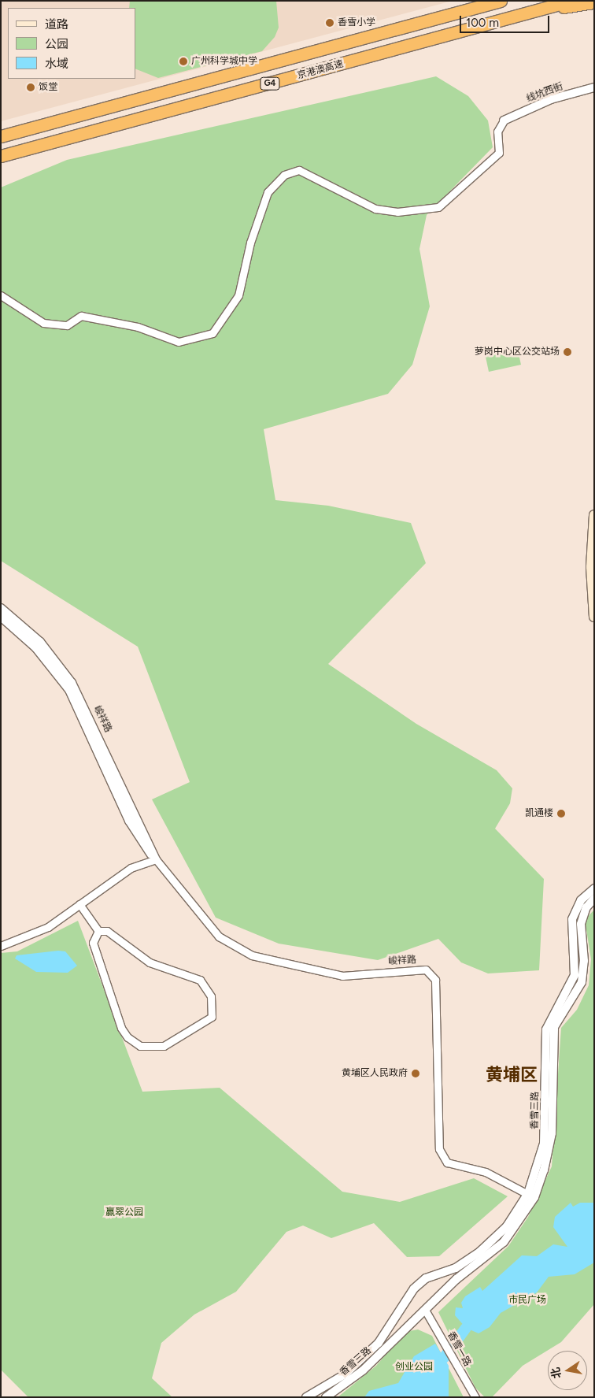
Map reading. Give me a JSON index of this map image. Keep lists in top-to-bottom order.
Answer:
{
  "streets": {
    "highway": ["京港澳高速", "G4"],
    "street": [
      "线坑西街",
      "峻祥路",
      "香雪三路",
      "香雪一路"
    ]
  },
  "crossings": [
    ["峻祥路", "香雪三路"],
    ["香雪三路", "香雪一路"]
  ],
  "districts": ["黄埔区"],
  "parks": ["赢翠公园", "市民广场", "创业公园"],
  "places": [
    "香雪小学",
    "广州科学城中学",
    "饭堂",
    "萝岗中心区公交站场",
    "凯通楼",
    "黄埔区人民政府"
  ],
  "legend": ["道路", "公园", "水域"],
  "scale_bar": "100 m",
  "north": "left"
}
